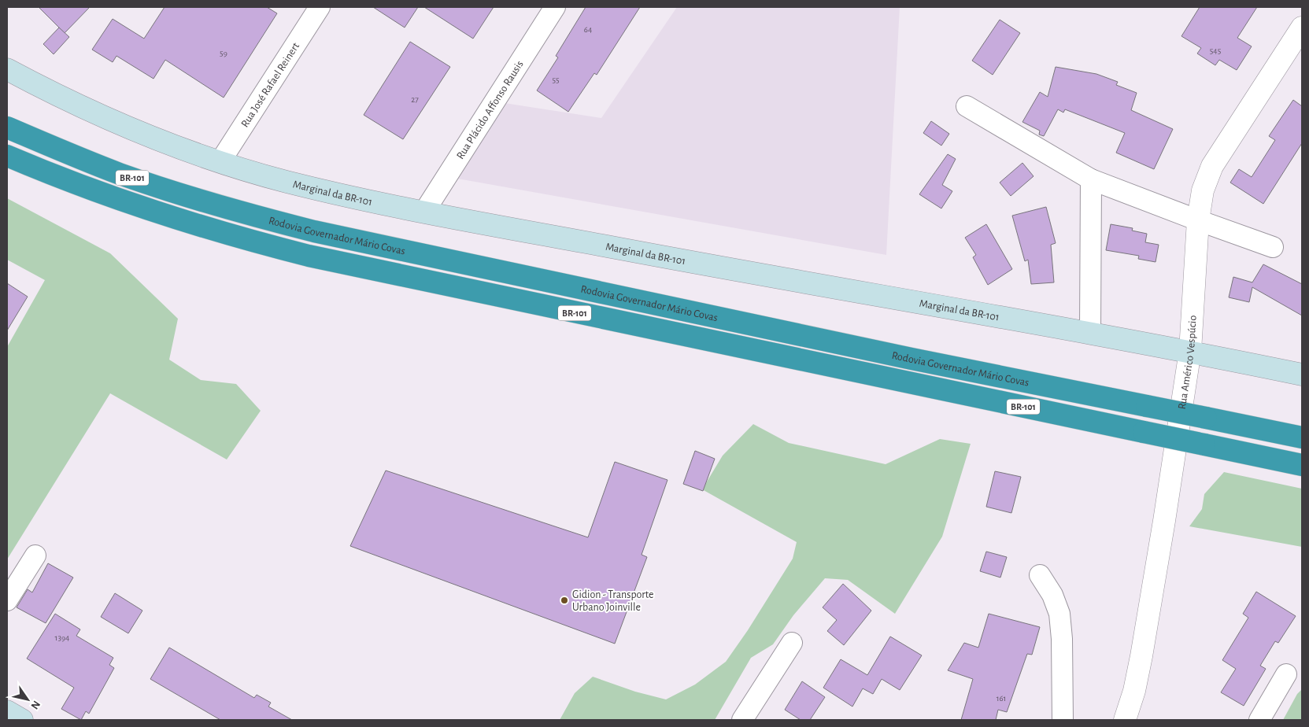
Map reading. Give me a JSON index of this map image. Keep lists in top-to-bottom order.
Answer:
{
  "streets": {
    "highway": ["BR-101", "Rodovia Governador Mário Covas"],
    "main road": ["Marginal da BR-101"],
    "street": ["Rua José Rafael Reinert", "Rua Plácido Affonso Rausis", "Rua Américo Vespúcio"]
  },
  "crossings": [
    ["Rua José Rafael Reinert", "Marginal da BR-101"],
    ["Rua Plácido Affonso Rausis", "Marginal da BR-101"],
    ["Marginal da BR-101", "Rua Américo Vespúcio"]
  ],
  "places": ["Gidion - Transporte Urbano Joinville"],
  "house_numbers": [
    "64",
    "545",
    "59",
    "55",
    "27",
    "1394",
    "161"
  ],
  "north": "bottom right"
}
